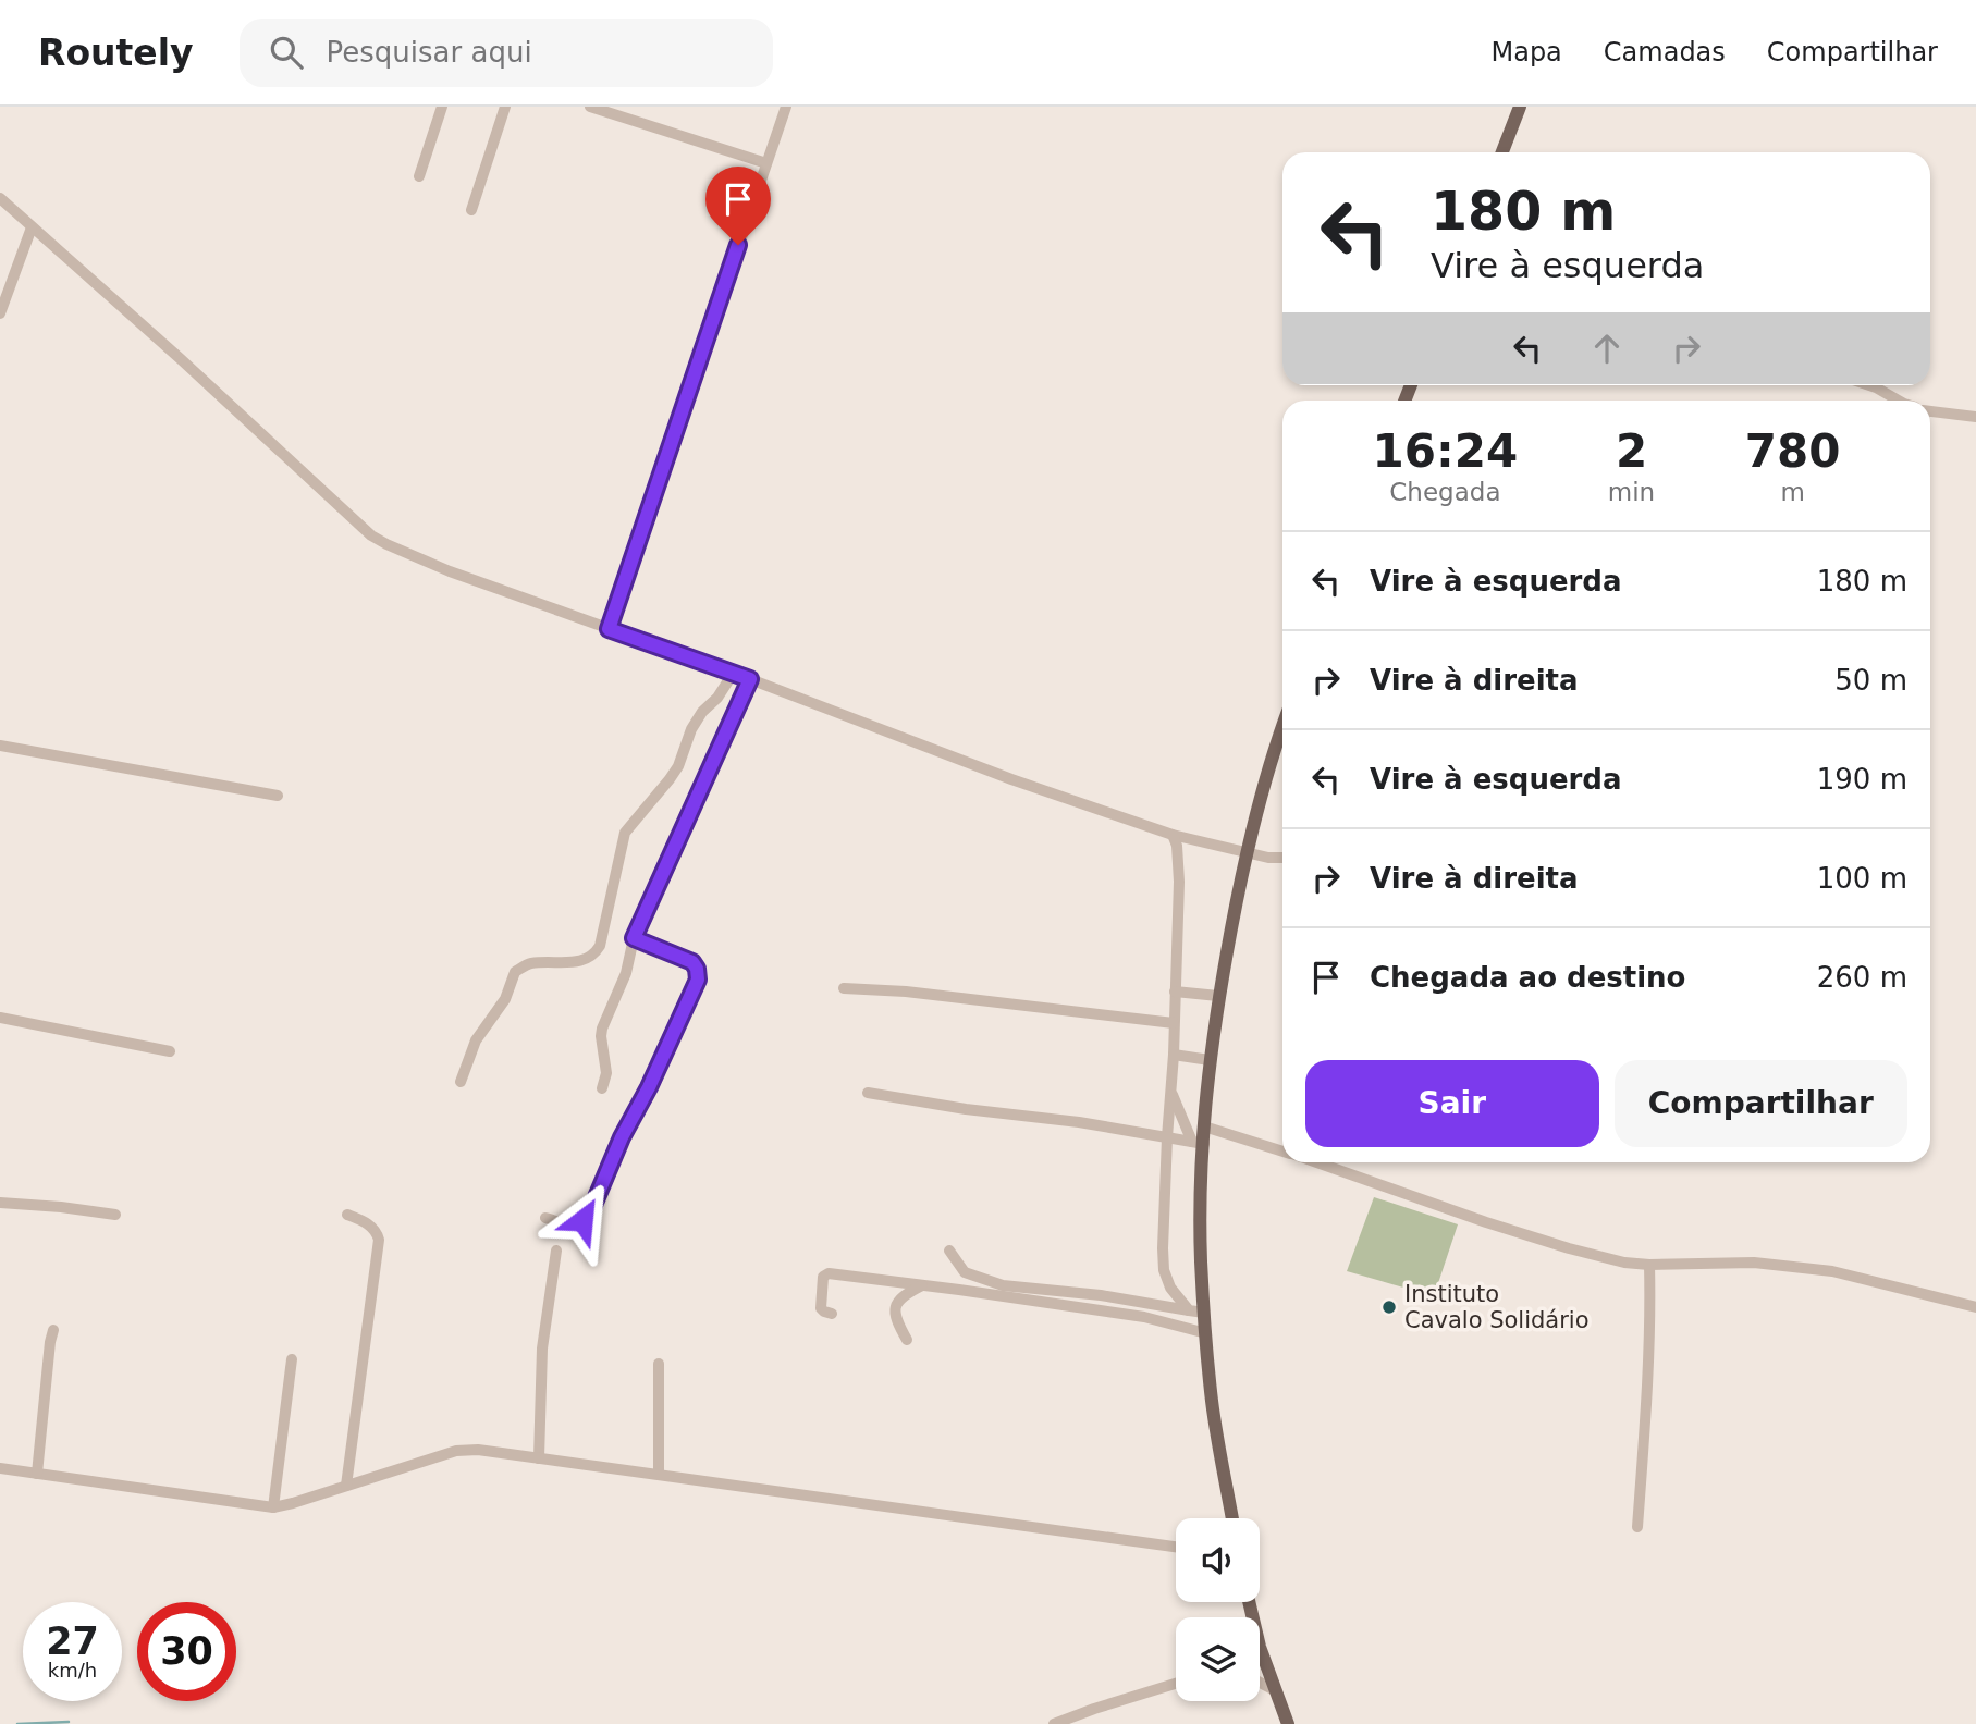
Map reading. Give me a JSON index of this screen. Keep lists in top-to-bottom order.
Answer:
{
  "places": ["Instituto Cavalo Solidário"],
  "page": {
    "header": "Routely",
    "search": "Pesquisar aqui",
    "nav": ["Mapa", "Camadas", "Compartilhar"],
    "turn": ["180 m", "Vire à esquerda"],
    "eta": [
      "16:24",
      "Chegada",
      "2",
      "min",
      "780",
      "m"
    ],
    "list": [
      {
        "name": "Vire à esquerda",
        "value": "180 m"
      },
      {
        "name": "Vire à direita",
        "value": "50 m"
      },
      {
        "name": "Vire à esquerda",
        "value": "190 m"
      },
      {
        "name": "Vire à direita",
        "value": "100 m"
      },
      {
        "name": "Chegada ao destino",
        "value": "260 m"
      }
    ],
    "buttons": ["Sair", "Compartilhar"],
    "speed": "27 km/h",
    "limit": "30"
  }
}
